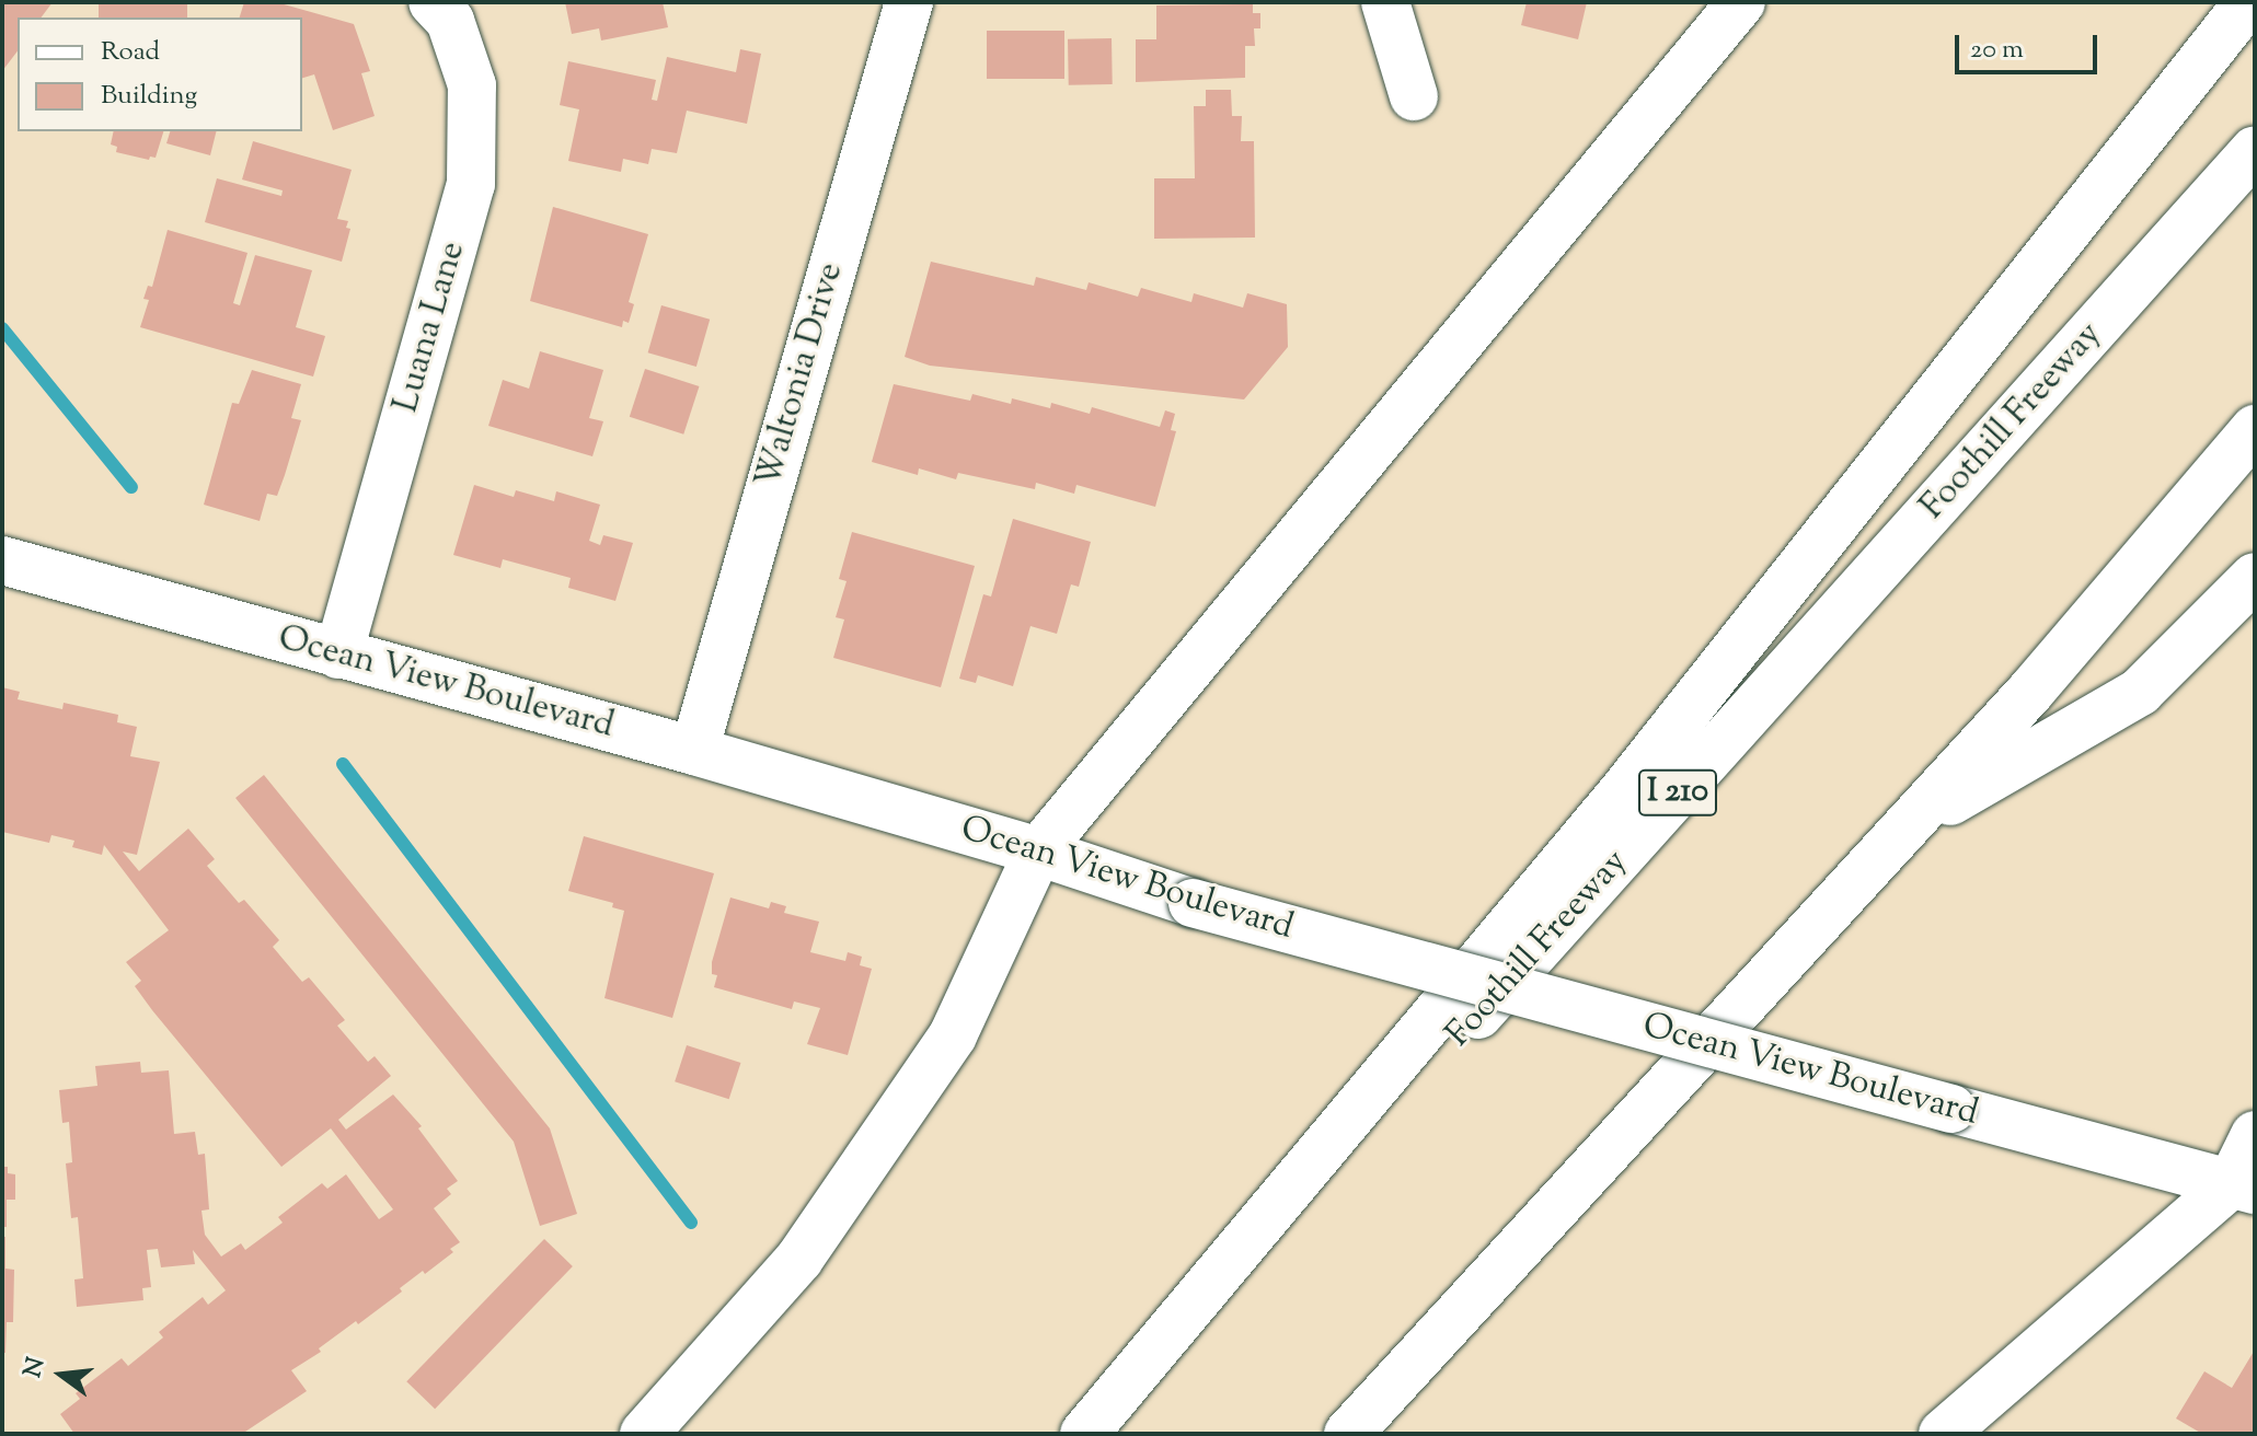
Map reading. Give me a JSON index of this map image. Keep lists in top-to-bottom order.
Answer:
{
  "streets": {
    "main road": [
      "Luana Lane",
      "Waltonia Drive",
      "Foothill Freeway",
      "Ocean View Boulevard",
      "I 210"
    ]
  },
  "crossings": [
    ["Luana Lane", "Ocean View Boulevard"],
    ["Waltonia Drive", "Ocean View Boulevard"]
  ],
  "legend": ["Road", "Building"],
  "scale_bar": "20 m",
  "north": "left"
}
